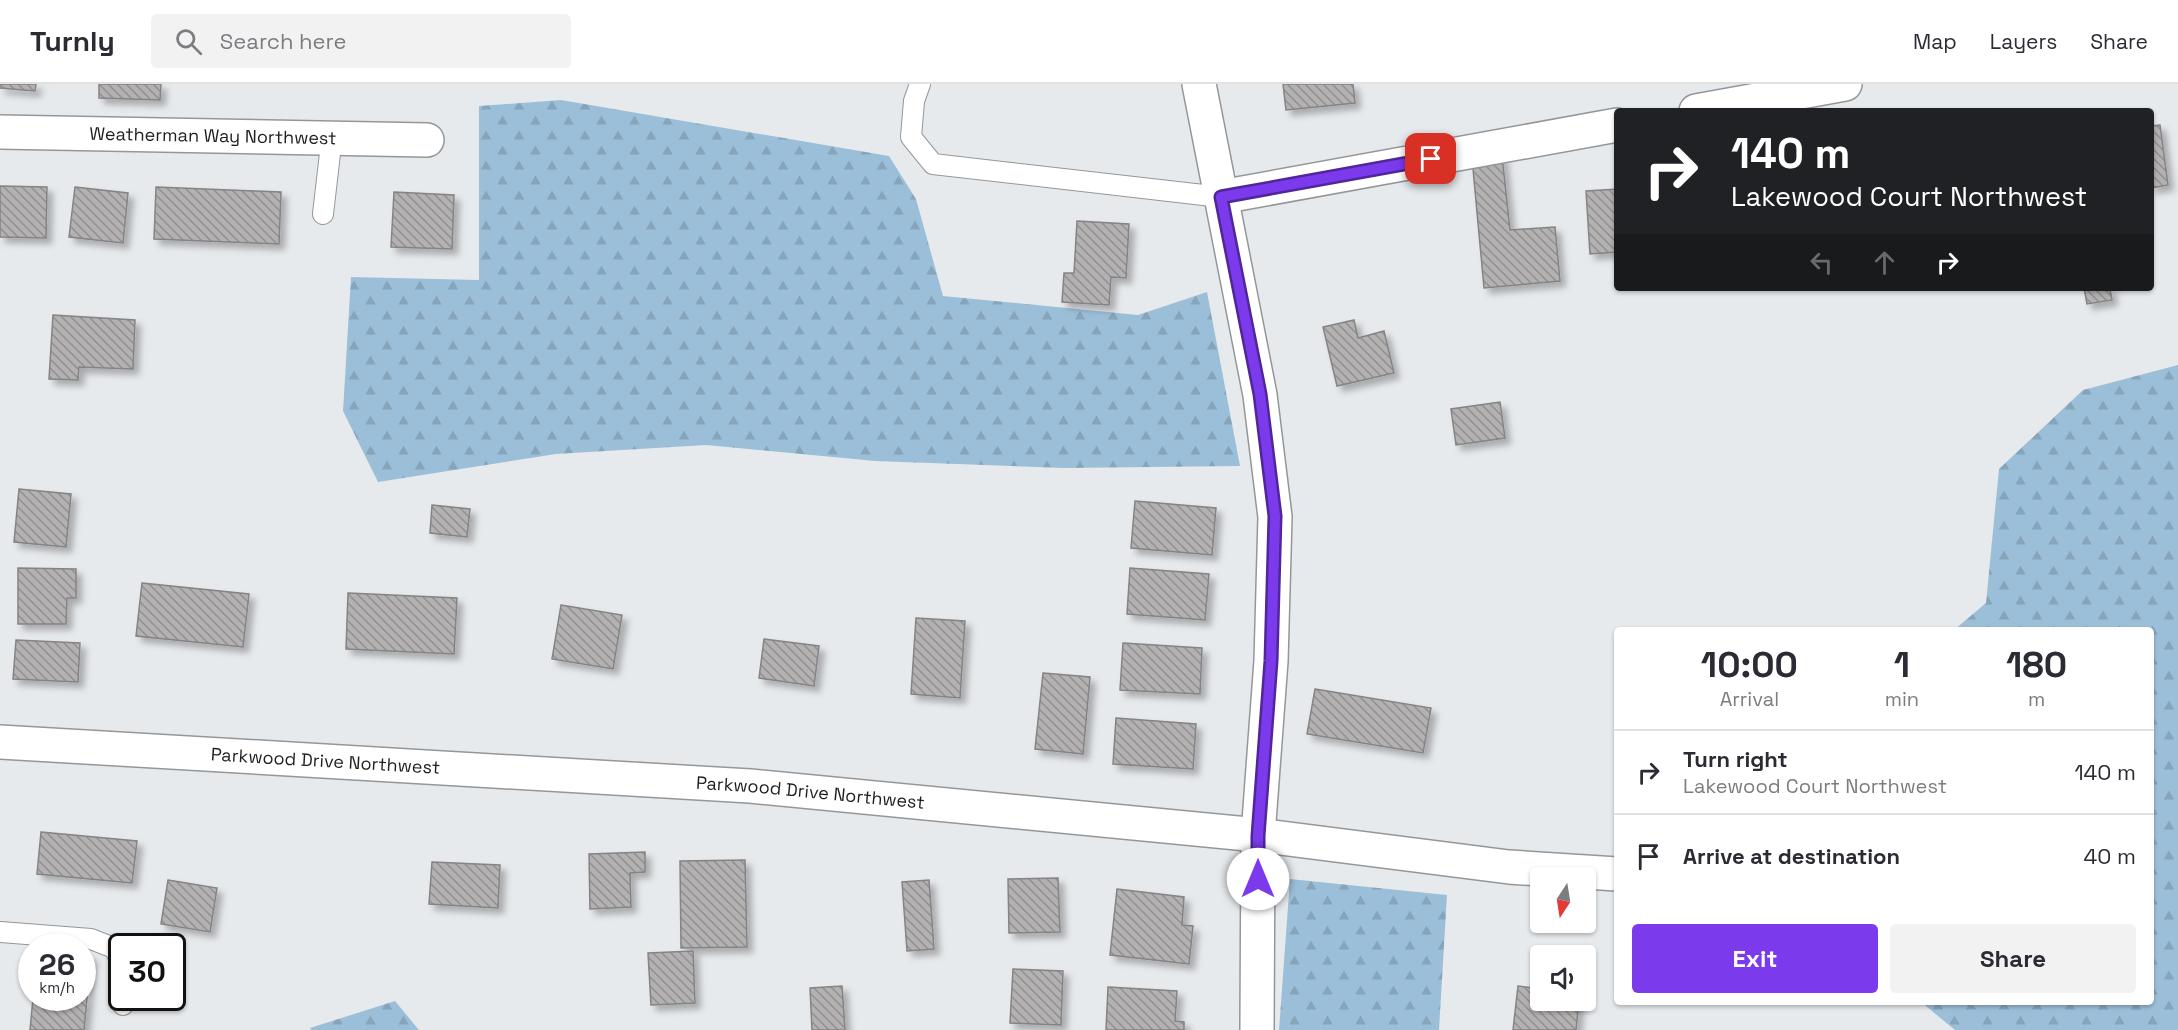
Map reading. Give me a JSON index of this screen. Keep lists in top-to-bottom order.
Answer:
{
  "streets": {
    "street": ["Weatherman Way Northwest", "Parkwood Drive Northwest"]
  },
  "north": "bottom",
  "page": {
    "header": "Turnly",
    "search": "Search here",
    "nav": ["Map", "Layers", "Share"],
    "turn": ["140 m", "Lakewood Court Northwest"],
    "eta": [
      "10:00",
      "Arrival",
      "1",
      "min",
      "180",
      "m"
    ],
    "list": [
      {
        "name": "Turn right",
        "note": "Lakewood Court Northwest",
        "value": "140 m"
      },
      {
        "name": "Arrive at destination",
        "value": "40 m"
      }
    ],
    "buttons": ["Exit", "Share"],
    "speed": "26 km/h",
    "limit": "30"
  }
}
